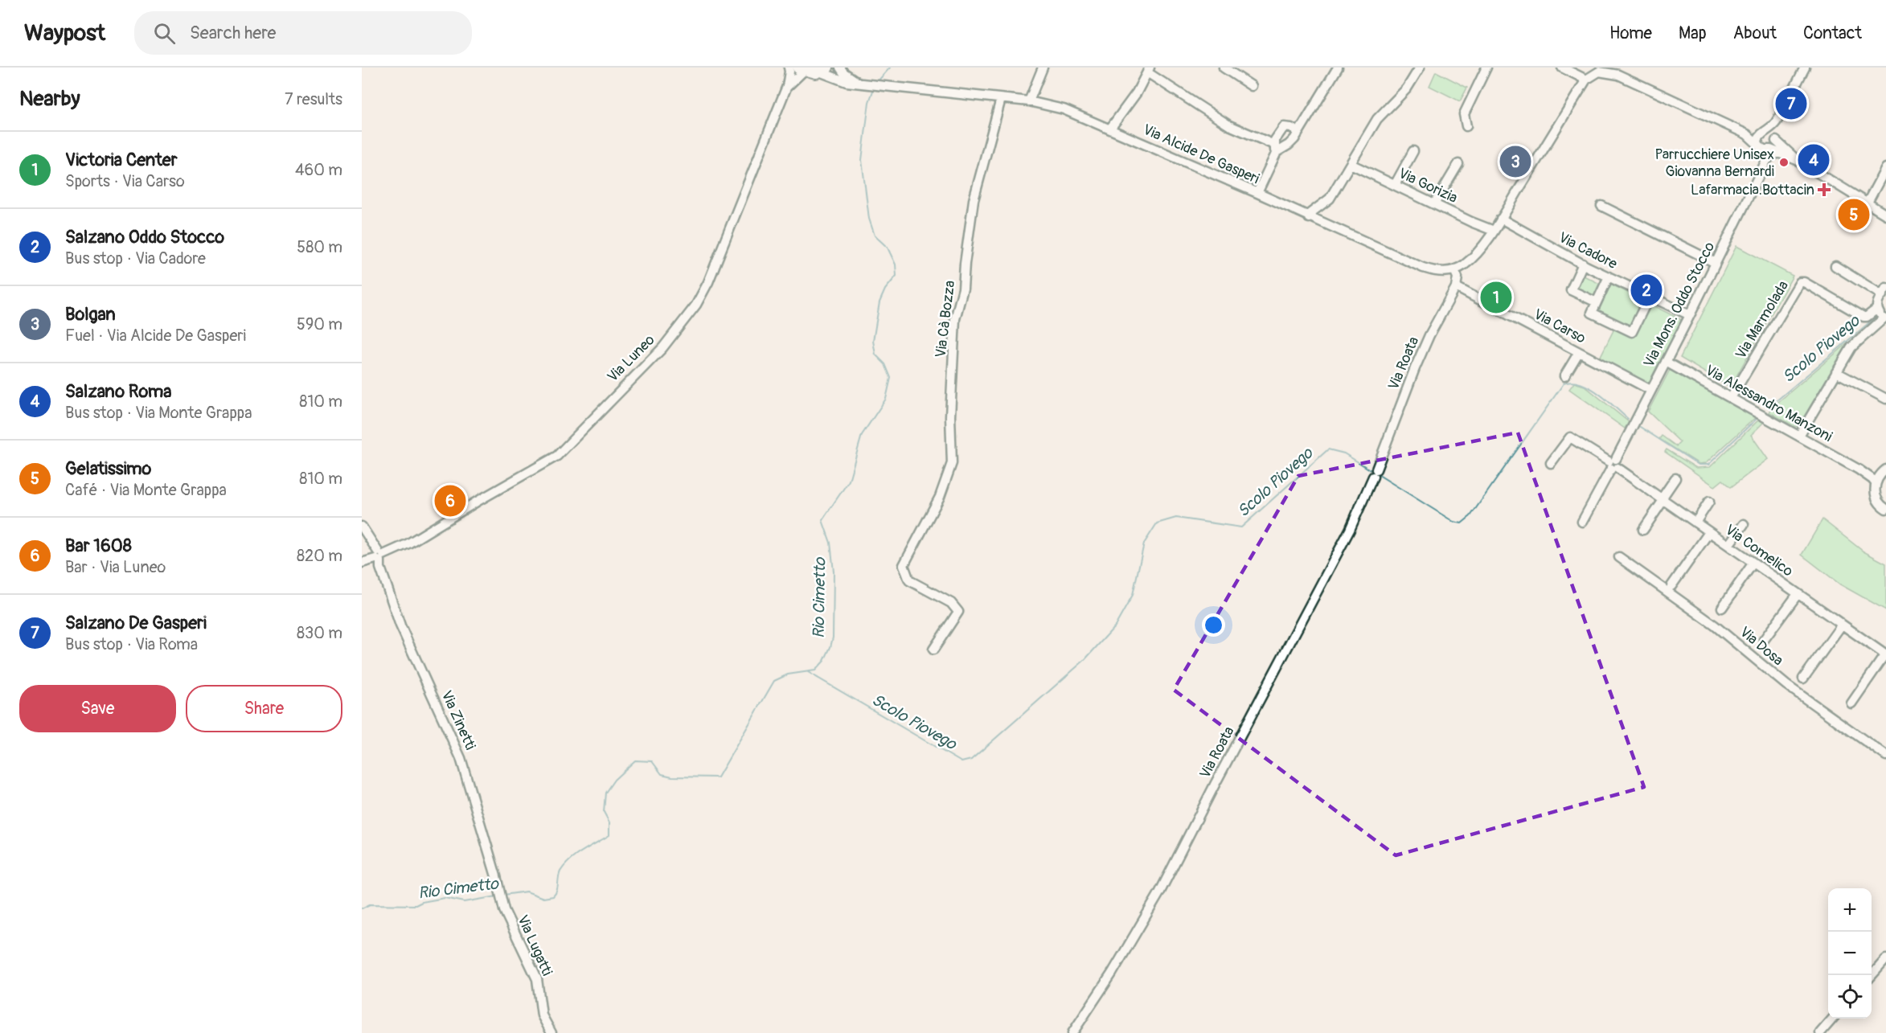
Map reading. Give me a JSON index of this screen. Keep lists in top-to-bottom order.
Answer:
{
  "streets": {
    "street": [
      "Via Alcide De Gasperi",
      "Via Gorizia",
      "Via Cadore",
      "Via Mons. Oddo Stocco",
      "Via Cà Bozza",
      "Via Marmolada",
      "Via Carso",
      "Via Luneo",
      "Via Roata",
      "Via Alessandro Manzoni",
      "Via Comelico",
      "Via Dosa",
      "Via Zinetti",
      "Via Lugatti"
    ]
  },
  "crossings": [
    ["Via Alcide De Gasperi", "Via Cà Bozza"],
    ["Via Cadore", "Via Mons. Oddo Stocco"],
    ["Via Mons. Oddo Stocco", "Via Carso"],
    ["Via Mons. Oddo Stocco", "Via Alessandro Manzoni"],
    ["Via Mons. Oddo Stocco", "Via Comelico"],
    ["Via Marmolada", "Via Alessandro Manzoni"],
    ["Via Carso", "Via Roata"],
    ["Via Luneo", "Via Zinetti"],
    ["Via Zinetti", "Via Lugatti"]
  ],
  "water": ["Scolo Piovego", "Rio Cimetto"],
  "places": {
    "other": ["Parrucchiere Unisex Giovanna Bernardi"],
    "health": ["Lafarmacia.Bottacin"]
  },
  "page": {
    "header": "Waypost",
    "search": "Search here",
    "nav": [
      "Home",
      "Map",
      "About",
      "Contact"
    ],
    "heading": ["Nearby", "7 results"],
    "pins": [
      "7",
      "4",
      "3",
      "5",
      "2",
      "1",
      "6"
    ],
    "list": [
      {
        "mark": "1",
        "name": "Victoria Center",
        "note": "Sports · Via Carso",
        "value": "460 m"
      },
      {
        "mark": "2",
        "name": "Salzano Oddo Stocco",
        "note": "Bus stop · Via Cadore",
        "value": "580 m"
      },
      {
        "mark": "3",
        "name": "Bolgan",
        "note": "Fuel · Via Alcide De Gasperi",
        "value": "590 m"
      },
      {
        "mark": "4",
        "name": "Salzano Roma",
        "note": "Bus stop · Via Monte Grappa",
        "value": "810 m"
      },
      {
        "mark": "5",
        "name": "Gelatissimo",
        "note": "Café · Via Monte Grappa",
        "value": "810 m"
      },
      {
        "mark": "6",
        "name": "Bar 1608",
        "note": "Bar · Via Luneo",
        "value": "820 m"
      },
      {
        "mark": "7",
        "name": "Salzano De Gasperi",
        "note": "Bus stop · Via Roma",
        "value": "830 m"
      }
    ],
    "buttons": ["Save", "Share"],
    "map_buttons": ["+", "−"]
  }
}
